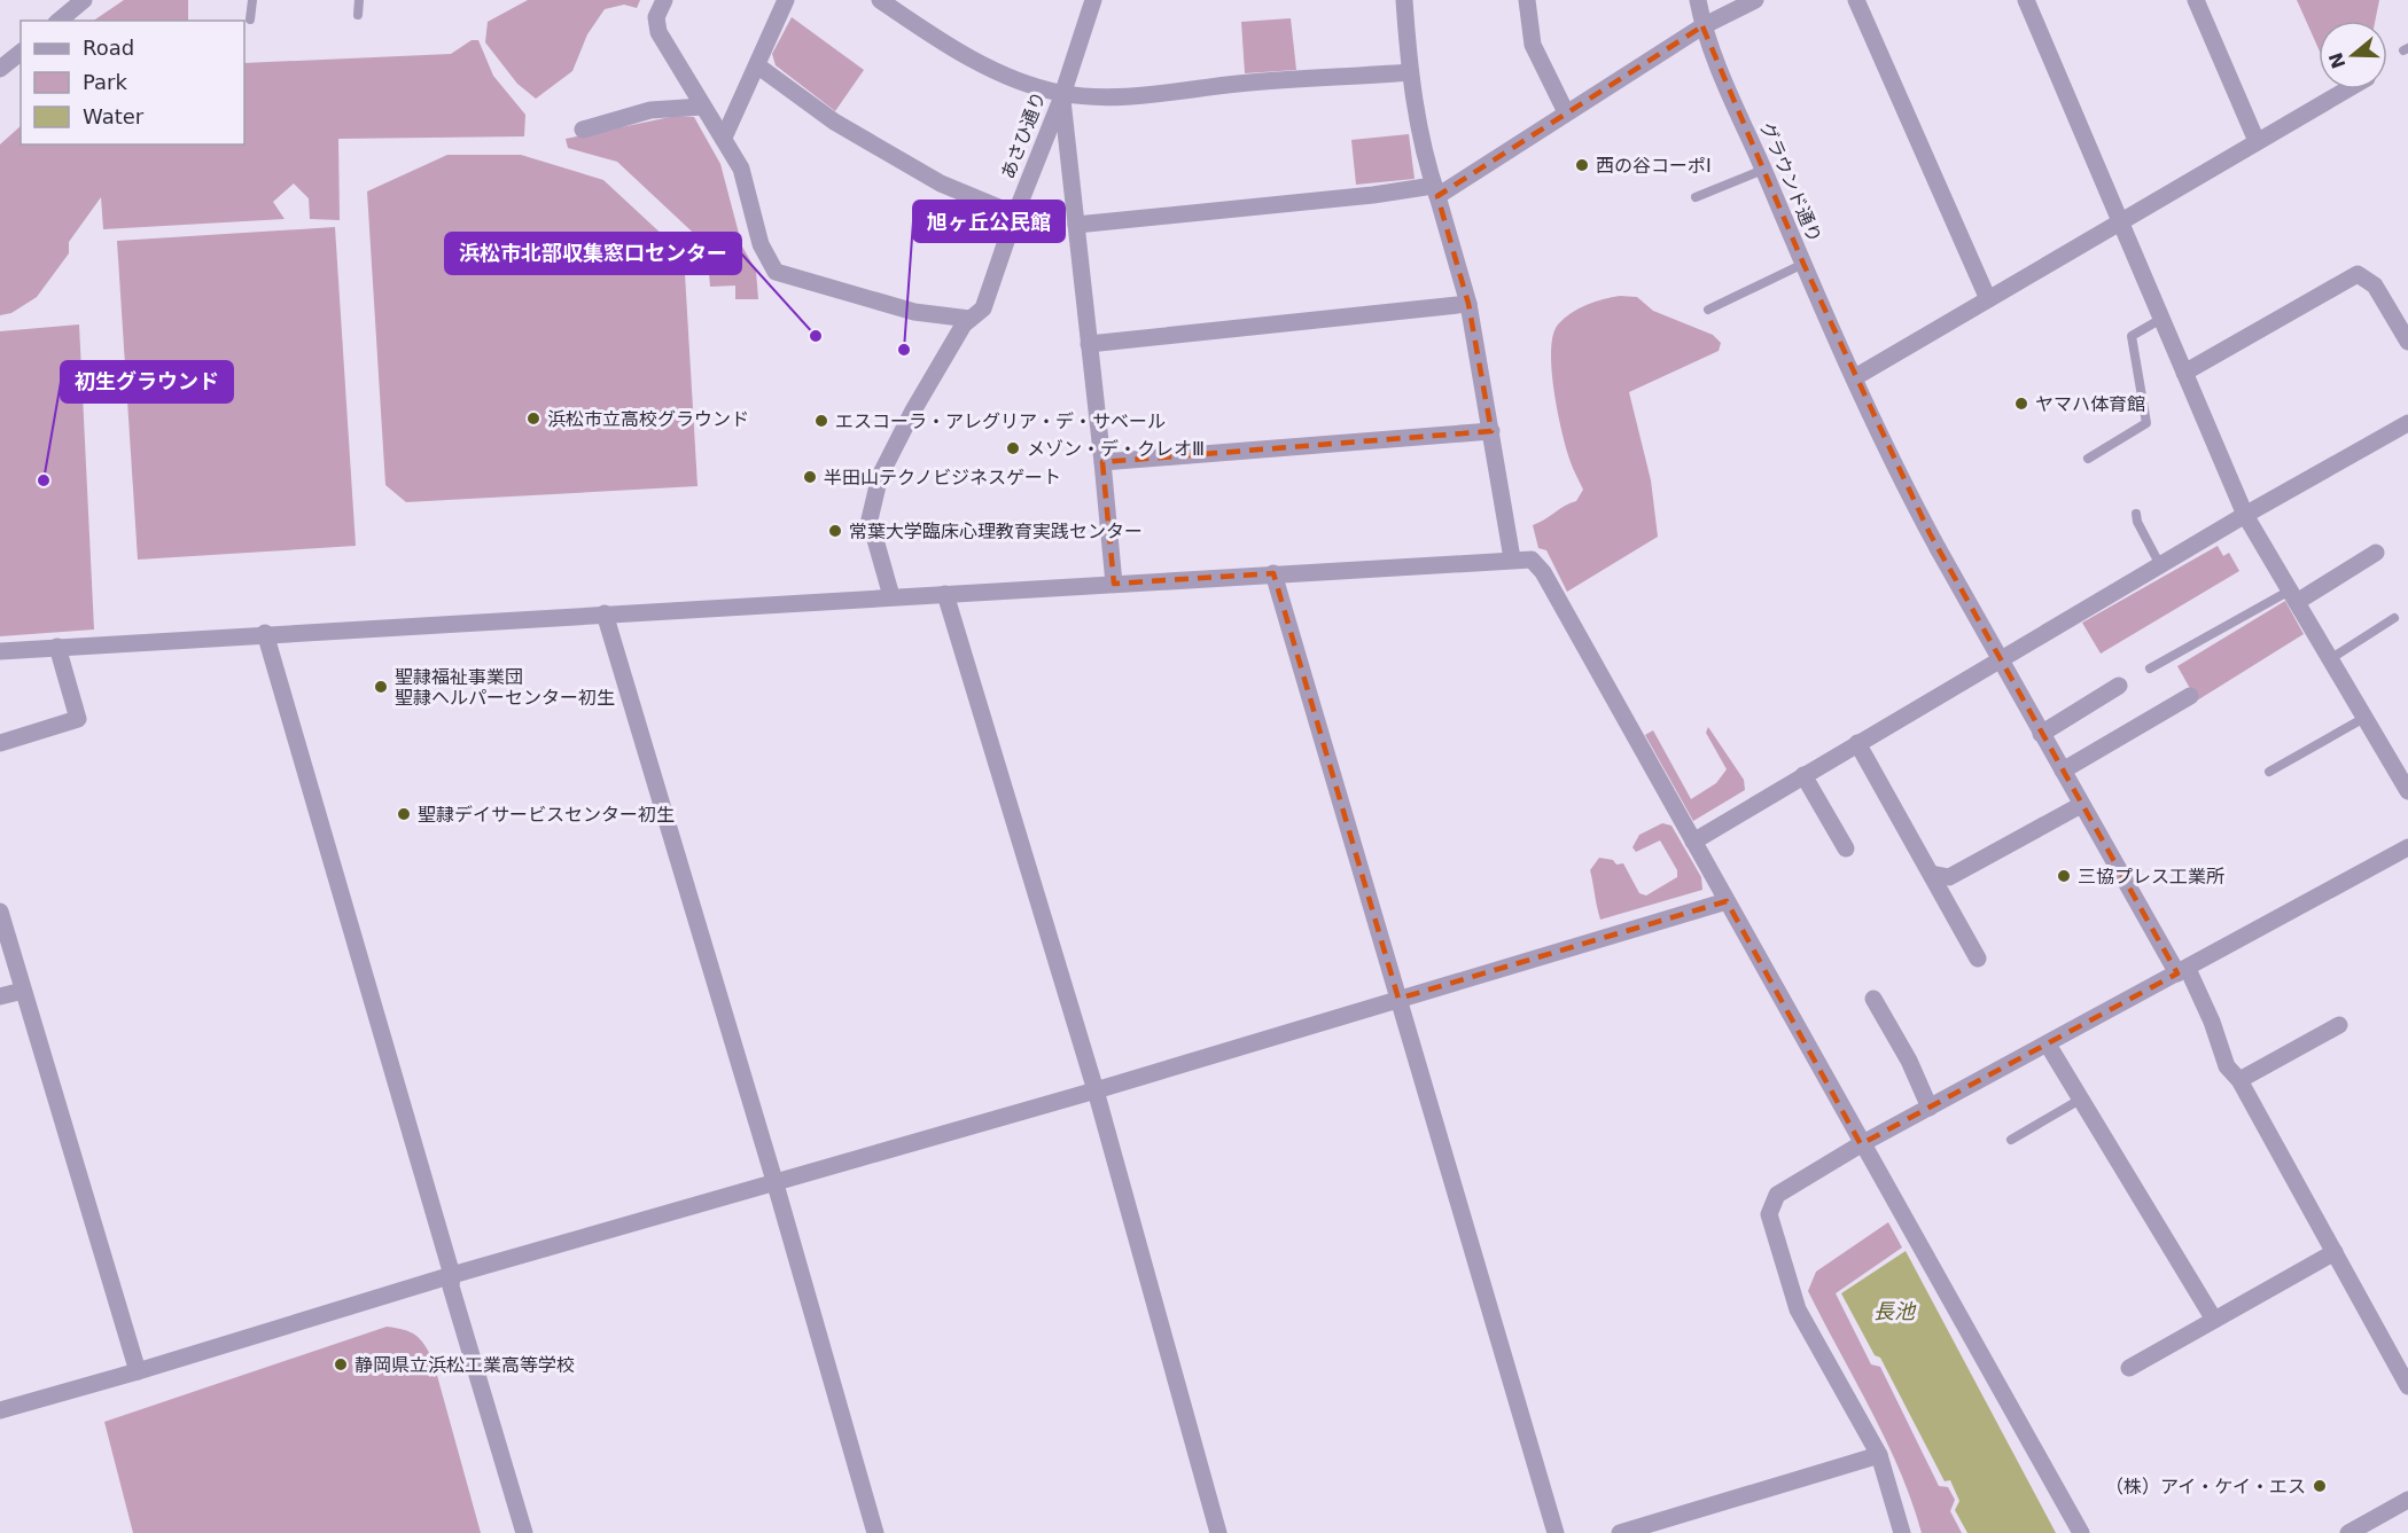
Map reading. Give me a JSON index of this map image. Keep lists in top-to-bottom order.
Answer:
{
  "streets": {
    "street": ["あさひ通り", "グラウンド通り"]
  },
  "water": ["長池"],
  "places": [
    "西の谷コーポⅠ",
    "浜松市北部収集窓口センター",
    "旭ヶ丘公民館",
    "ヤマハ体育館",
    "浜松市立高校グラウンド",
    "エスコーラ・アレグリア・デ・サベール",
    "メゾン・デ・クレオⅢ",
    "半田山テクノビジネスゲート",
    "初生グラウンド",
    "常葉大学臨床心理教育実践センター",
    "聖隷福祉事業団 聖隷ヘルパーセンター初生",
    "聖隷デイサービスセンター初生",
    "三協プレス工業所",
    "静岡県立浜松工業高等学校",
    "（株）アイ・ケイ・エス"
  ],
  "legend": ["Road", "Park", "Water"],
  "north": "left"
}
